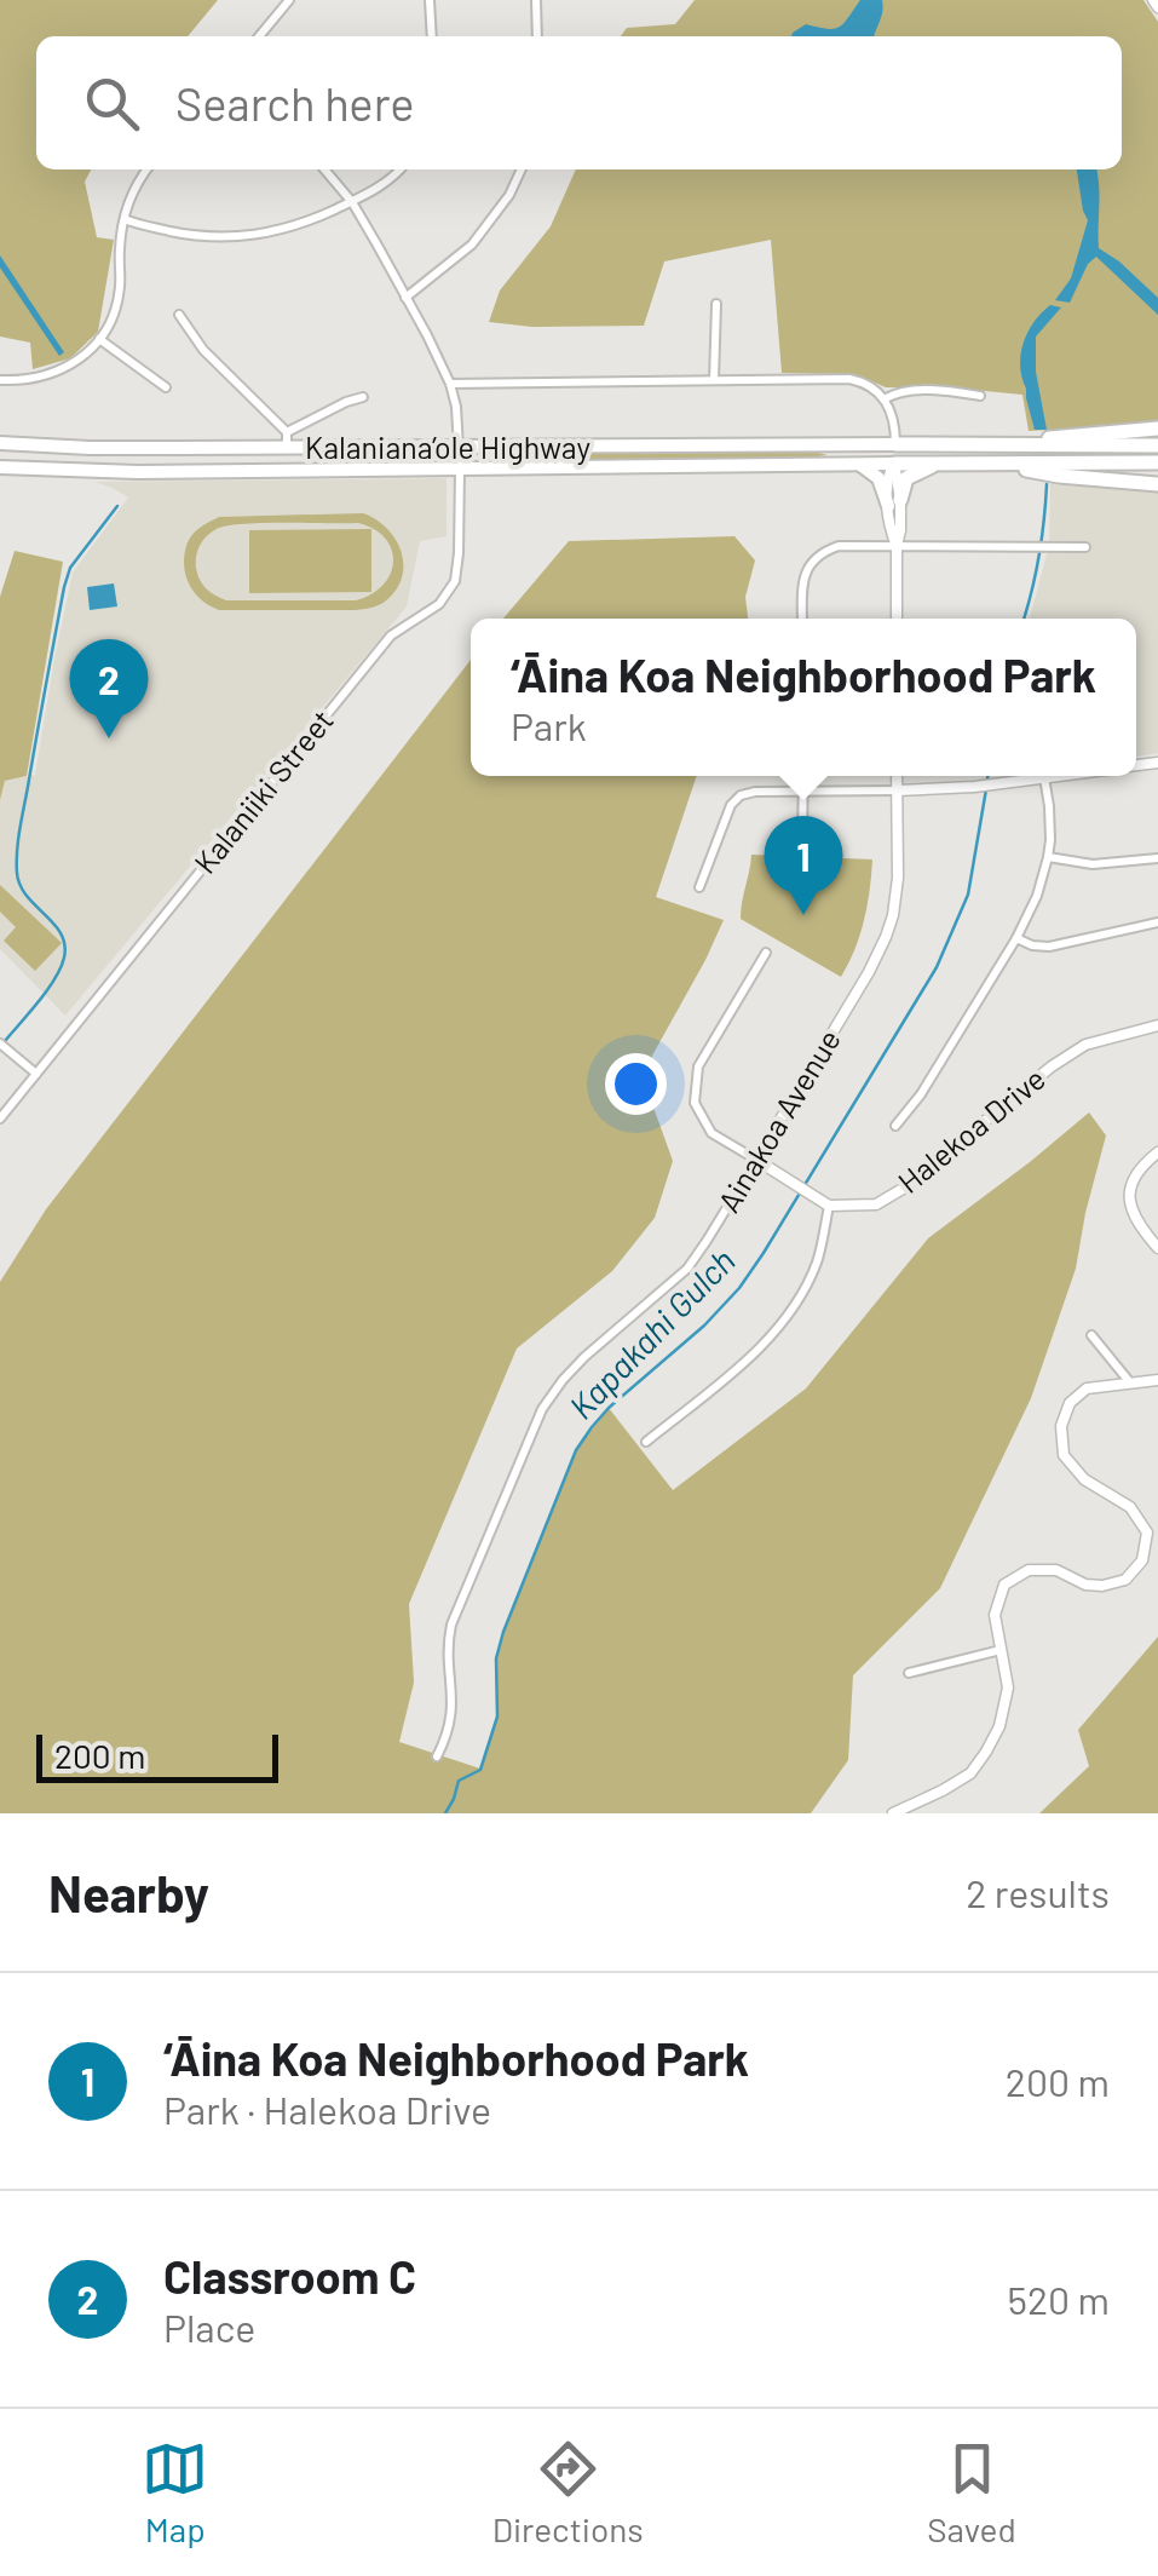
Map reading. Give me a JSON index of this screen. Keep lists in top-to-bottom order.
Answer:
{
  "streets": {
    "highway": ["Kalaniana’ole Highway"],
    "street": ["Kalaniiki Street", "Ainakoa Avenue", "Halekoa Drive"]
  },
  "crossings": [
    ["Kalaniana’ole Highway", "Kalaniiki Street"]
  ],
  "water": ["Kapakahi Gulch"],
  "scale_bar": "200 m",
  "page": {
    "search": "Search here",
    "popup": ["‘Āina Koa Neighborhood Park", "Park"],
    "pins": ["2", "1"],
    "scale": "200 m",
    "heading": ["Nearby", "2 results"],
    "list": [
      {
        "mark": "1",
        "name": "‘Āina Koa Neighborhood Park",
        "note": "Park · Halekoa Drive",
        "value": "200 m"
      },
      {
        "mark": "2",
        "name": "Classroom C",
        "note": "Place",
        "value": "520 m"
      }
    ],
    "nav": ["Map", "Directions", "Saved"]
  }
}
